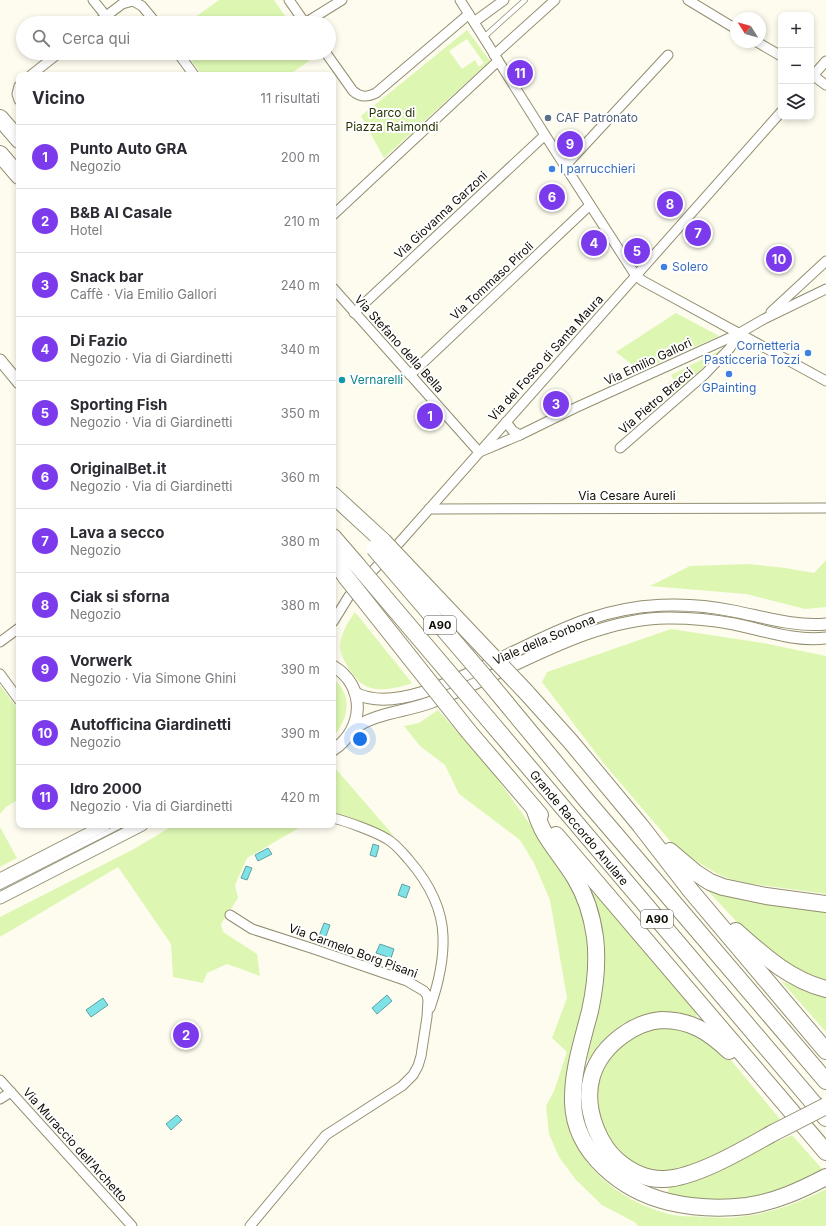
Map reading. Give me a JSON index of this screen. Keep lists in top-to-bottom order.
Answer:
{
  "streets": {
    "highway": ["A90", "Grande Raccordo Anulare"],
    "street": [
      "Via Giovanna Garzoni",
      "Via Tommaso Piroli",
      "Via Stefano della Bella",
      "Via del Fosso di Santa Maura",
      "Via Emilio Gallori",
      "Via Pietro Bracci",
      "Via Cesare Aureli",
      "Viale della Sorbona",
      "Via Carmelo Borg Pisani",
      "Via Muraccio dell'Archetto"
    ]
  },
  "crossings": [
    ["Via Giovanna Garzoni", "Via Stefano della Bella"],
    ["Via Tommaso Piroli", "Via Stefano della Bella"],
    ["Via Stefano della Bella", "Via del Fosso di Santa Maura"],
    ["Via Stefano della Bella", "Via Emilio Gallori"],
    ["Via del Fosso di Santa Maura", "Via Emilio Gallori"],
    ["Via del Fosso di Santa Maura", "Via Cesare Aureli"],
    ["Via Emilio Gallori", "Via Pietro Bracci"]
  ],
  "parks": ["Parco di Piazza Raimondi"],
  "places": [
    "CAF Patronato",
    "I parrucchieri",
    "Solero",
    "Cornetteria Pasticceria Tozzi",
    "GPainting",
    "Vernarelli"
  ],
  "north": "top left",
  "page": {
    "map_buttons": ["+", "−"],
    "search": "Cerca qui",
    "pins": [
      "11",
      "9",
      "6",
      "8",
      "7",
      "4",
      "5",
      "10",
      "3",
      "1",
      "2"
    ],
    "heading": ["Vicino", "11 risultati"],
    "list": [
      {
        "mark": "1",
        "name": "Punto Auto GRA",
        "note": "Negozio",
        "value": "200 m"
      },
      {
        "mark": "2",
        "name": "B&B Al Casale",
        "note": "Hotel",
        "value": "210 m"
      },
      {
        "mark": "3",
        "name": "Snack bar",
        "note": "Caffè · Via Emilio Gallori",
        "value": "240 m"
      },
      {
        "mark": "4",
        "name": "Di Fazio",
        "note": "Negozio · Via di Giardinetti",
        "value": "340 m"
      },
      {
        "mark": "5",
        "name": "Sporting Fish",
        "note": "Negozio · Via di Giardinetti",
        "value": "350 m"
      },
      {
        "mark": "6",
        "name": "OriginalBet.it",
        "note": "Negozio · Via di Giardinetti",
        "value": "360 m"
      },
      {
        "mark": "7",
        "name": "Lava a secco",
        "note": "Negozio",
        "value": "380 m"
      },
      {
        "mark": "8",
        "name": "Ciak si sforna",
        "note": "Negozio",
        "value": "380 m"
      },
      {
        "mark": "9",
        "name": "Vorwerk",
        "note": "Negozio · Via Simone Ghini",
        "value": "390 m"
      },
      {
        "mark": "10",
        "name": "Autofficina Giardinetti",
        "note": "Negozio",
        "value": "390 m"
      },
      {
        "mark": "11",
        "name": "Idro 2000",
        "note": "Negozio · Via di Giardinetti",
        "value": "420 m"
      }
    ]
  }
}
